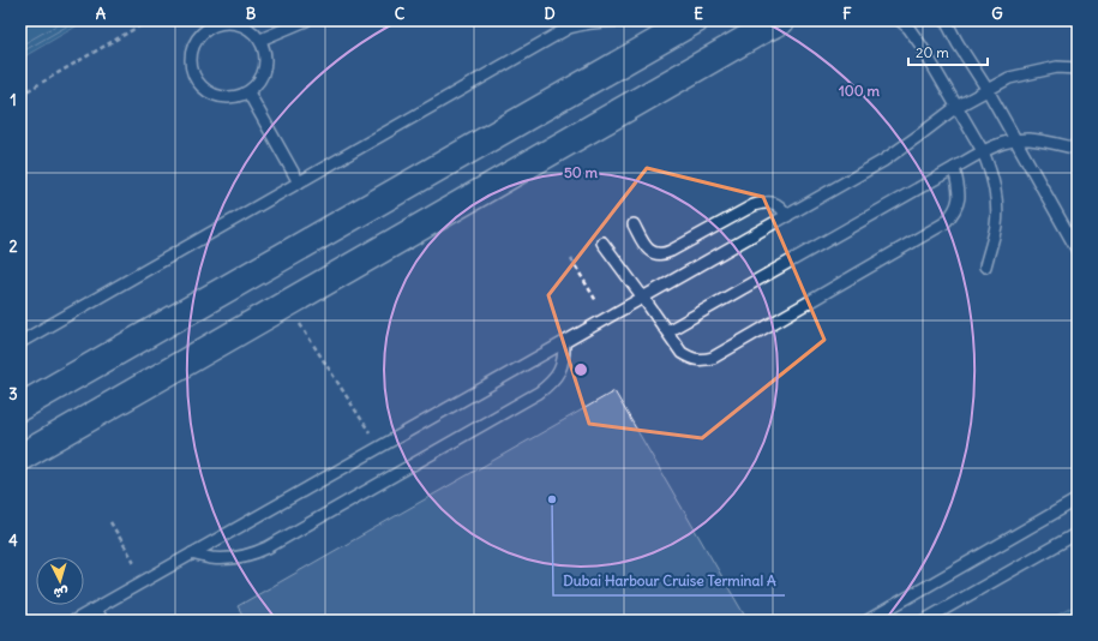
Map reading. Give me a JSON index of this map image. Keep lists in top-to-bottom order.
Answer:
{
  "places": ["Dubai Harbour Cruise Terminal A"],
  "scale_bar": "20 m",
  "north": "bottom",
  "grid": {
    "columns": [
      "A",
      "B",
      "C",
      "D",
      "E",
      "F",
      "G"
    ],
    "rows": [
      "1",
      "2",
      "3",
      "4"
    ]
  },
  "rings": ["100 m", "50 m"]
}
